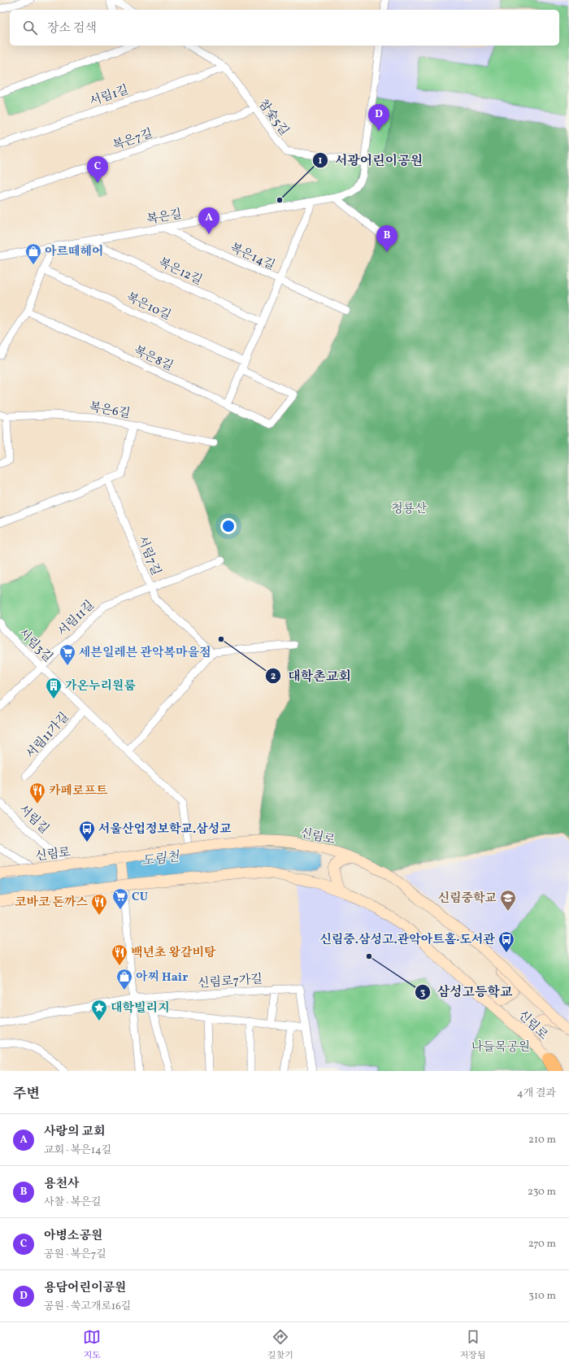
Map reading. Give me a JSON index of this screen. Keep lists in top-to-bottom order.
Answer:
{
  "streets": {
    "main road": ["신림로"],
    "street": [
      "서림1길",
      "참숯5길",
      "복은7길",
      "복은길",
      "복은14길",
      "복은12길",
      "복은10길",
      "복은8길",
      "복은6길",
      "서림7길",
      "서림11길",
      "서림3길",
      "서림11가길",
      "서림길",
      "신림로7가길"
    ]
  },
  "crossings": [
    ["서림1길", "참숯5길"],
    ["참숯5길", "복은7길"],
    ["참숯5길", "복은길"],
    ["복은길", "복은14길"],
    ["복은길", "복은12길"],
    ["서림7길", "서림11길"],
    ["서림11길", "서림3길"],
    ["서림3길", "서림11가길"],
    ["서림3길", "신림로"],
    ["서림길", "신림로"]
  ],
  "water": ["도림천"],
  "parks": ["청룡산", "나들목공원"],
  "places": {
    "other": ["서광어린이공원", "대학촌교회", "삼성고등학교"],
    "shop": ["아르떼헤어", "아찌 Hair"],
    "supermarket": ["세븐일레븐 관악복마을점", "CU"],
    "building": ["가온누리원룸"],
    "restaurant": ["카페로프트", "코바코 돈까스", "백년초 왕갈비탕"],
    "bus stop": ["서울산업정보학교.삼성교", "신림중.삼성고.관악아트홀·도서관"],
    "school or university": ["신림중학교"],
    "place": ["대학빌리지"]
  },
  "page": {
    "search": "장소 검색",
    "pins": [
      "D",
      "C",
      "A",
      "B"
    ],
    "heading": ["주변", "4개 결과"],
    "list": [
      {
        "mark": "A",
        "name": "사랑의 교회",
        "note": "교회 · 복은14길",
        "value": "210 m"
      },
      {
        "mark": "B",
        "name": "용천사",
        "note": "사찰 · 복은길",
        "value": "230 m"
      },
      {
        "mark": "C",
        "name": "아병소공원",
        "note": "공원 · 복은7길",
        "value": "270 m"
      },
      {
        "mark": "D",
        "name": "용담어린이공원",
        "note": "공원 · 쑥고개로16길",
        "value": "310 m"
      }
    ],
    "nav": ["지도", "길찾기", "저장됨"]
  }
}
